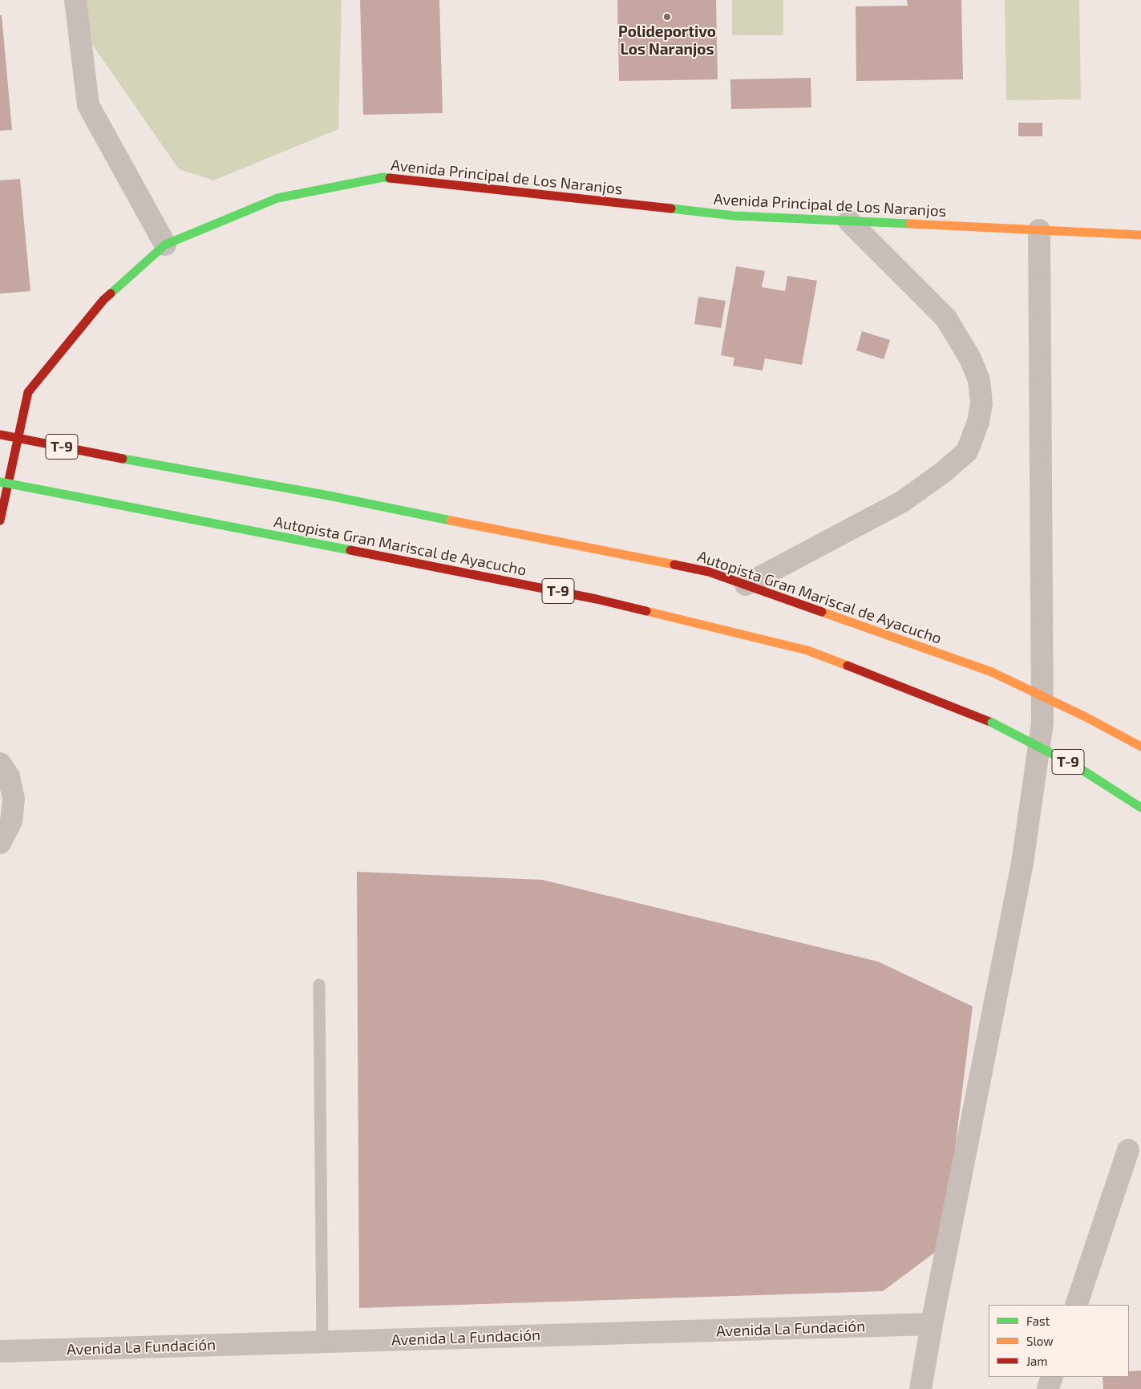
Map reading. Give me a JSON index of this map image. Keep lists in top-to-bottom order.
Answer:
{
  "streets": {
    "main road": ["Avenida Principal de Los Naranjos", "T-9", "Autopista Gran Mariscal de Ayacucho"],
    "street": ["Avenida La Fundación"]
  },
  "places": ["Polideportivo Los Naranjos"],
  "legend": ["Fast", "Slow", "Jam"]
}
